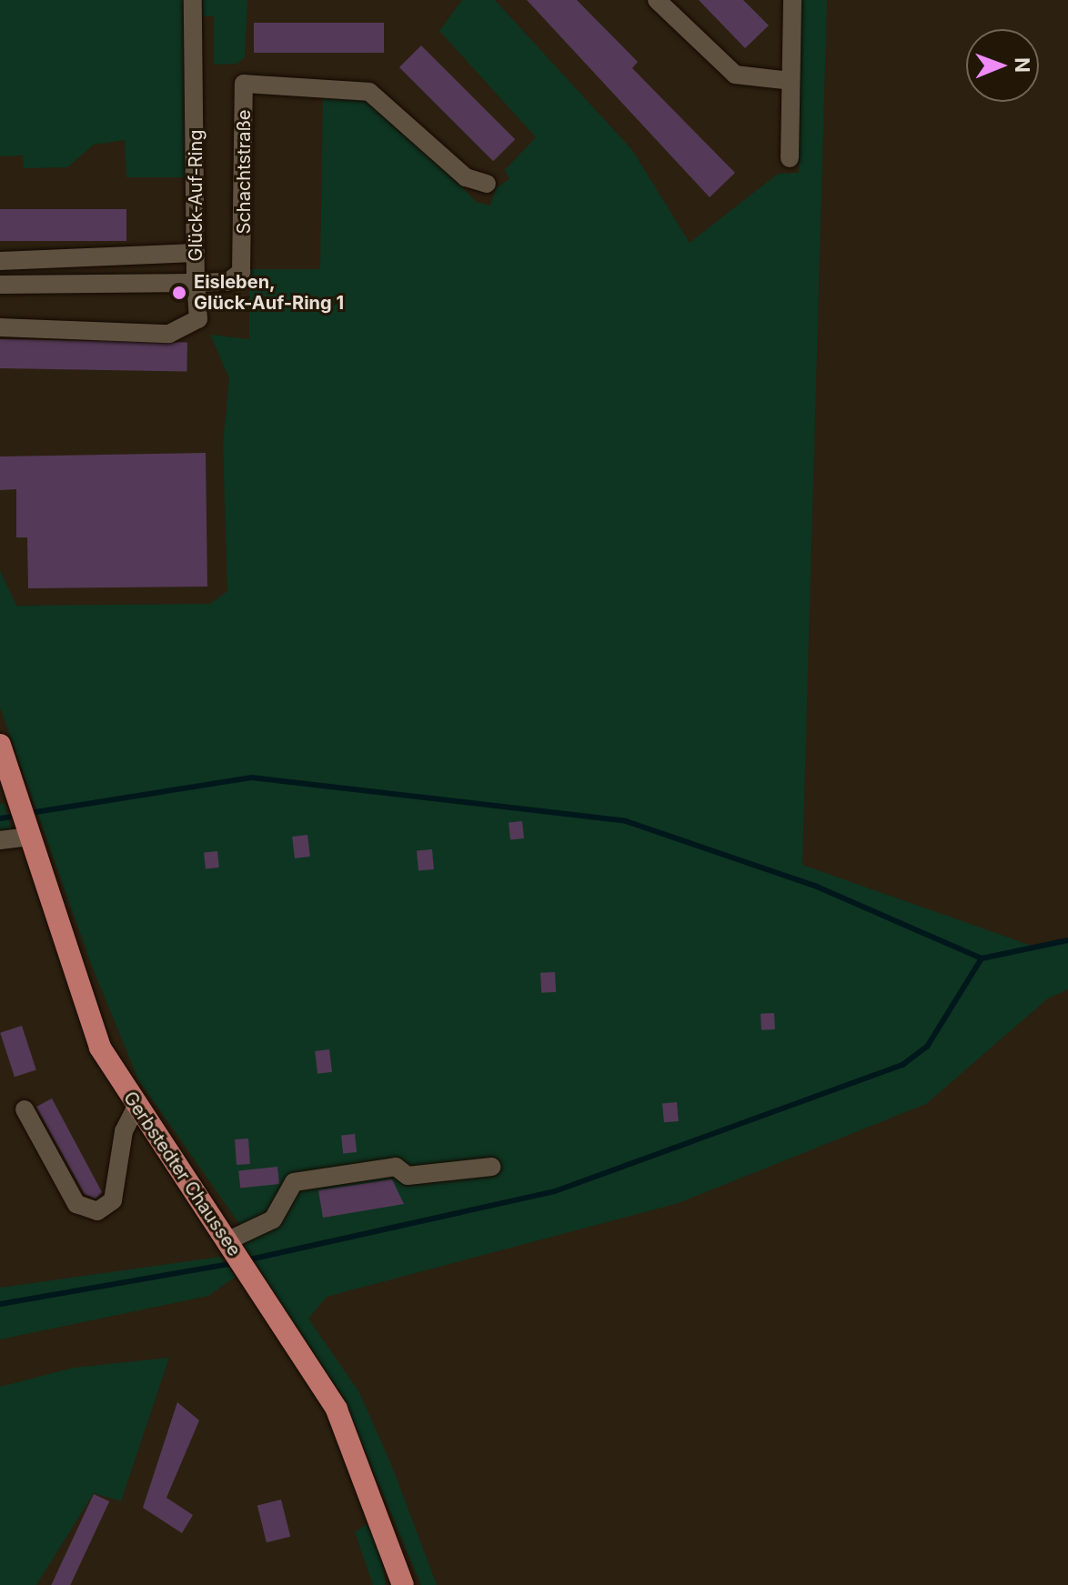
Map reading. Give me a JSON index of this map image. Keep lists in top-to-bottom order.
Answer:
{
  "streets": {
    "main road": ["Gerbstedter Chaussee"],
    "street": ["Schachtstraße", "Glück-Auf-Ring"]
  },
  "crossings": [
    ["Schachtstraße", "Glück-Auf-Ring"]
  ],
  "places": ["Eisleben, Glück-Auf-Ring 1"],
  "north": "right"
}
